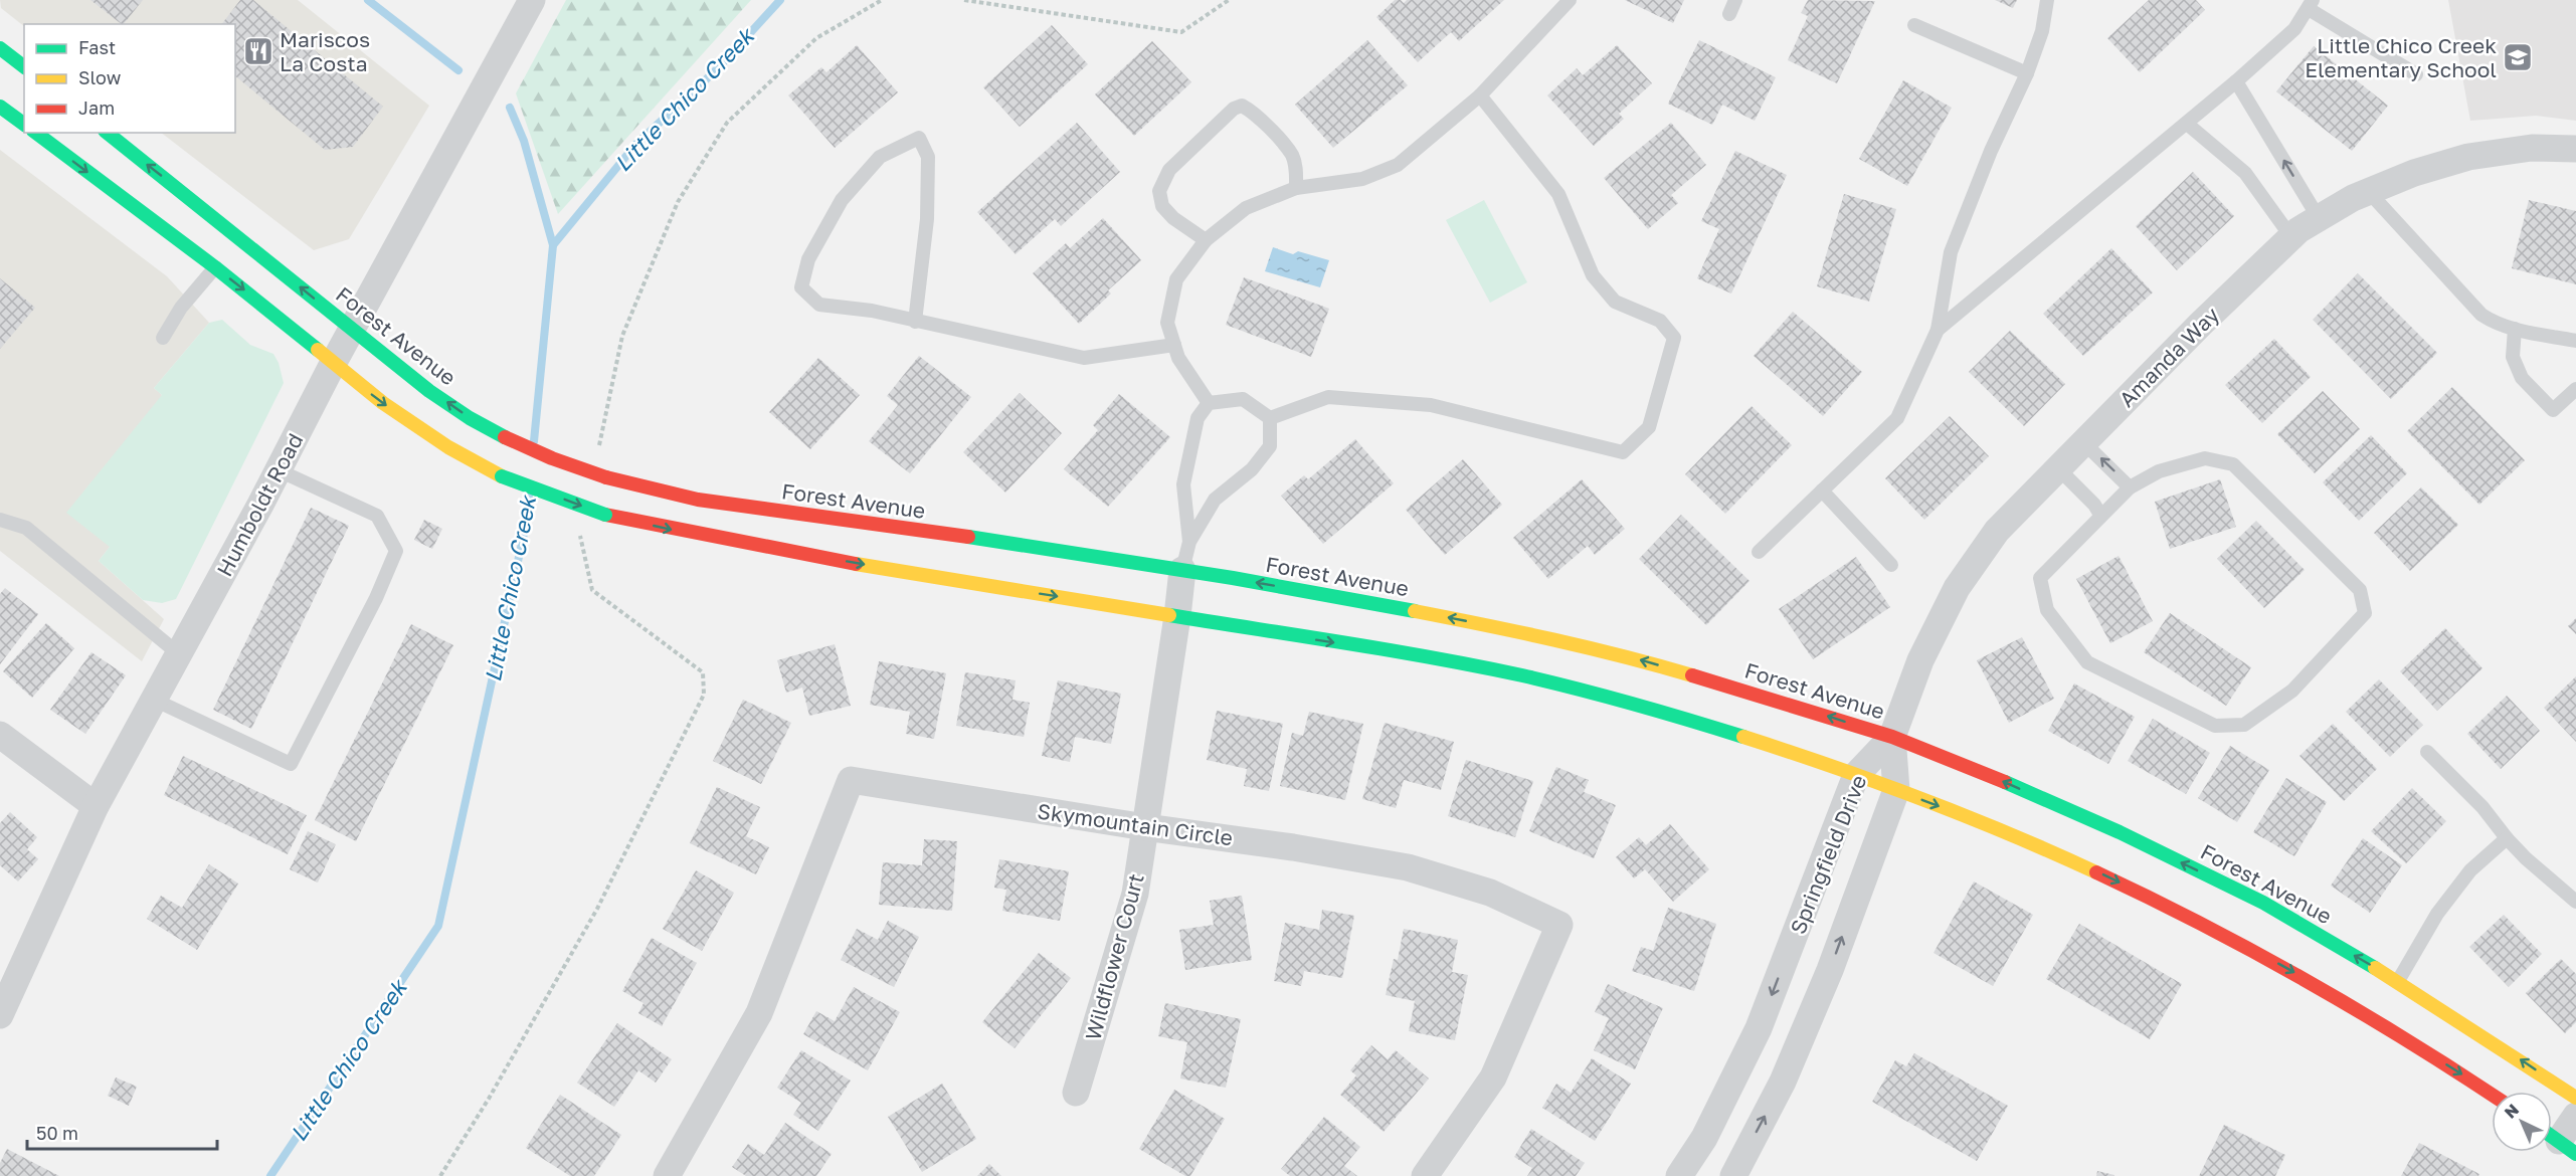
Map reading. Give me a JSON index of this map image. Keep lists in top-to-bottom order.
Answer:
{
  "streets": {
    "street": [
      "Forest Avenue",
      "Amanda Way",
      "Humboldt Road",
      "Skymountain Circle",
      "Springfield Drive",
      "Wildflower Court"
    ]
  },
  "crossings": [
    ["Forest Avenue", "Amanda Way"],
    ["Forest Avenue", "Humboldt Road"],
    ["Forest Avenue", "Springfield Drive"],
    ["Forest Avenue", "Wildflower Court"],
    ["Amanda Way", "Springfield Drive"],
    ["Skymountain Circle", "Wildflower Court"]
  ],
  "water": ["Little Chico Creek"],
  "places": {
    "restaurant": ["Mariscos La Costa"],
    "school or university": ["Little Chico Creek Elementary School"]
  },
  "legend": ["Fast", "Slow", "Jam"],
  "scale_bar": "50 m",
  "north": "top left"
}
